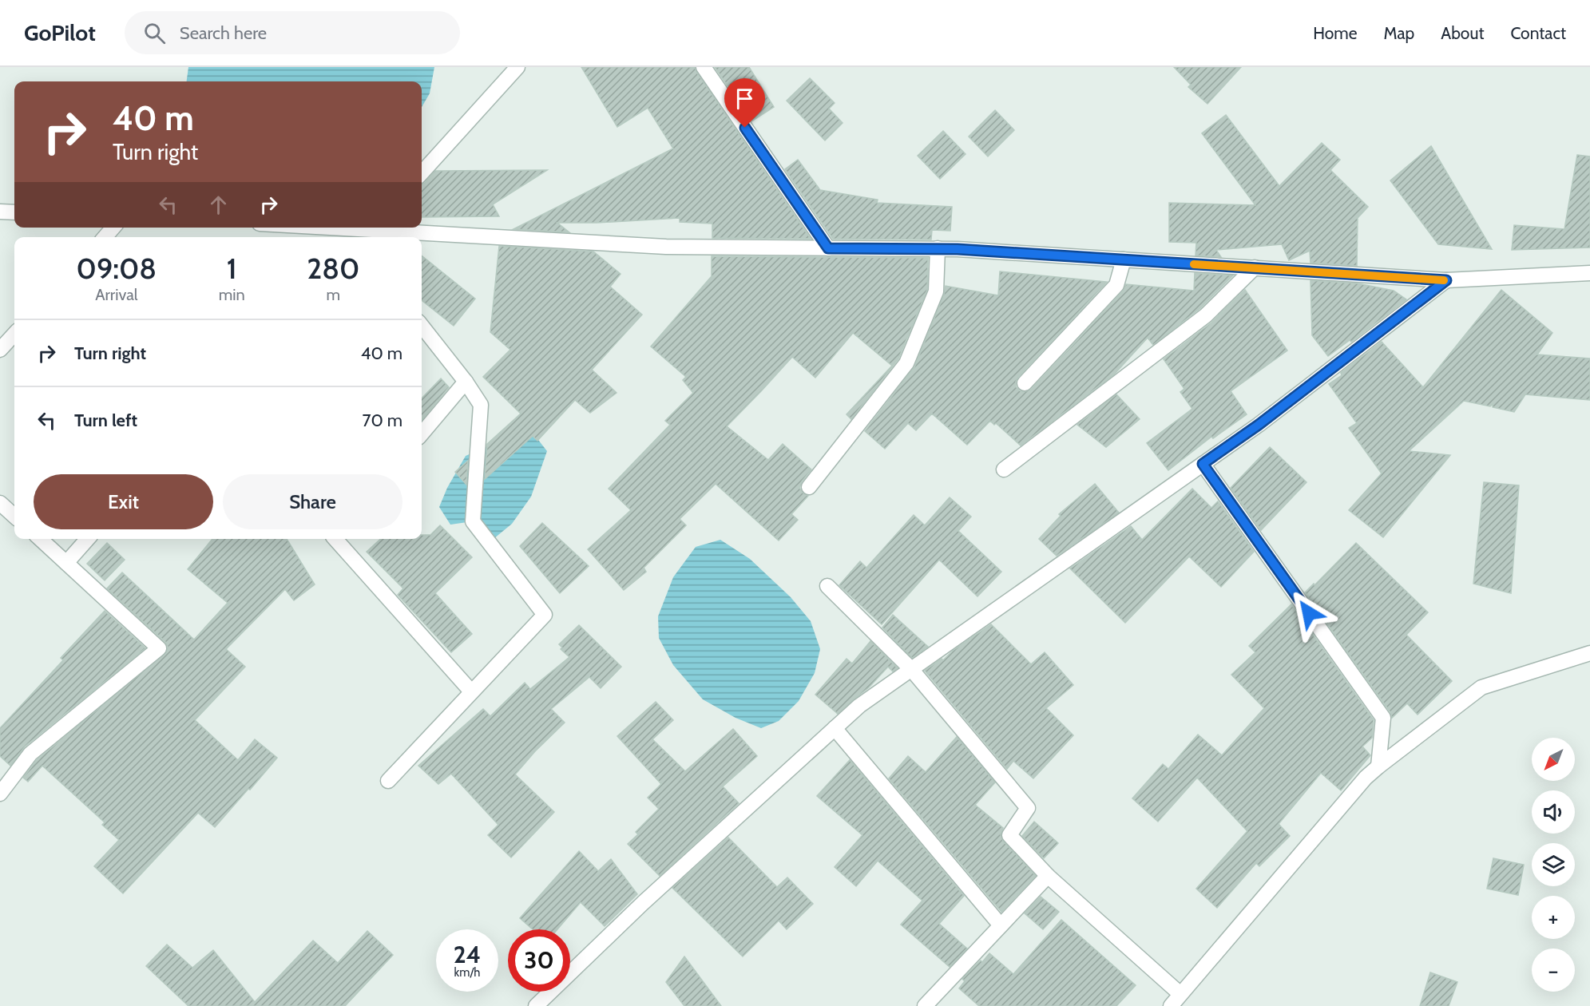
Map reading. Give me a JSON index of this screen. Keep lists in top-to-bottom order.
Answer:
{
  "north": "bottom left",
  "page": {
    "header": "GoPilot",
    "search": "Search here",
    "nav": [
      "Home",
      "Map",
      "About",
      "Contact"
    ],
    "turn": ["40 m", "Turn right"],
    "eta": [
      "09:08",
      "Arrival",
      "1",
      "min",
      "280",
      "m"
    ],
    "list": [
      {
        "name": "Turn right",
        "value": "40 m"
      },
      {
        "name": "Turn left",
        "value": "70 m"
      }
    ],
    "buttons": ["Exit", "Share"],
    "map_buttons": ["+", "−"],
    "speed": "24 km/h",
    "limit": "30"
  }
}
